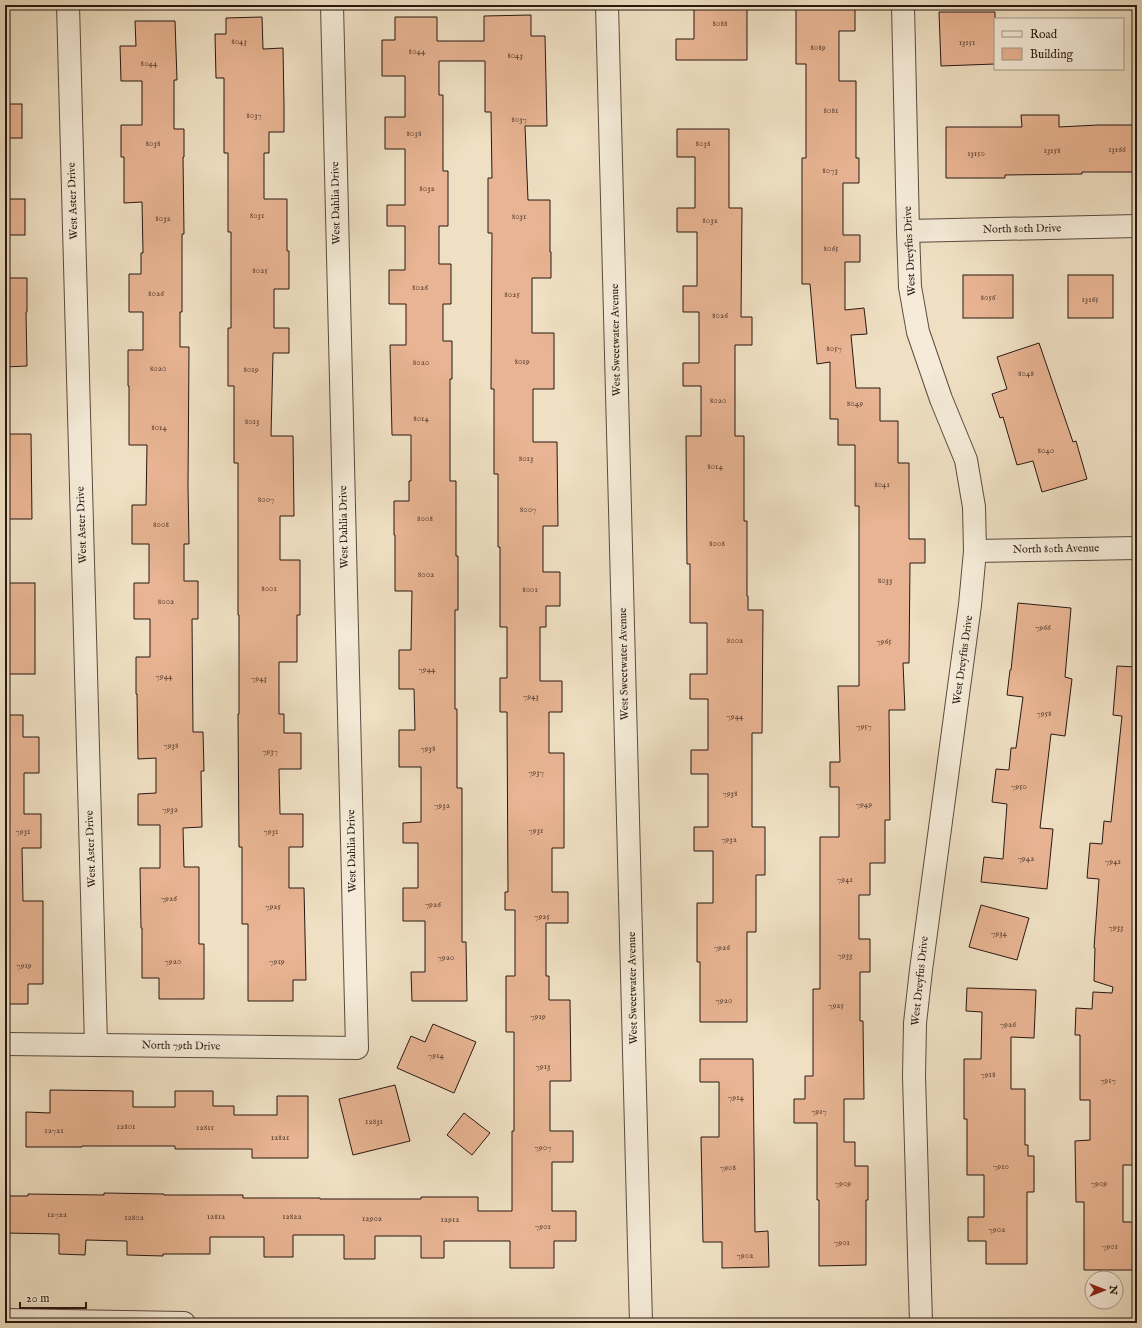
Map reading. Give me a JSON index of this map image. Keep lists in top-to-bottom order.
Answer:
{
  "streets": {
    "street": [
      "West Aster Drive",
      "West Dahlia Drive",
      "North 80th Drive",
      "West Dreyfus Drive",
      "West Sweetwater Avenue",
      "North 80th Avenue",
      "North 79th Drive"
    ]
  },
  "crossings": [
    ["West Aster Drive", "North 79th Drive"],
    ["West Dahlia Drive", "North 79th Drive"],
    ["North 80th Drive", "West Dreyfus Drive"],
    ["West Dreyfus Drive", "North 80th Avenue"]
  ],
  "house_numbers": [
    "8088",
    "8043",
    "13151",
    "8089",
    "8044",
    "8043",
    "8044",
    "8081",
    "8037",
    "8037",
    "8038",
    "8038",
    "8038",
    "13166",
    "13158",
    "13150",
    "8073",
    "8032",
    "8031",
    "8031",
    "8032",
    "8032",
    "8065",
    "8025",
    "8026",
    "8026",
    "8025",
    "8056",
    "13165",
    "8026",
    "8057",
    "8019",
    "8020",
    "8020",
    "8019",
    "8048",
    "8020",
    "8049",
    "8014",
    "8013",
    "8014",
    "8040",
    "8013",
    "8014",
    "8041",
    "8007",
    "8007",
    "8008",
    "8008",
    "8008",
    "8002",
    "8033",
    "8001",
    "8001",
    "8002",
    "7966",
    "8002",
    "7965",
    "7944",
    "7944",
    "7943",
    "7943",
    "7958",
    "7944",
    "7957",
    "7938",
    "7938",
    "7937",
    "7937",
    "7950",
    "7938",
    "7949",
    "7932",
    "7932",
    "7931",
    "7931",
    "7931",
    "7932",
    "7942",
    "7941",
    "7941",
    "7926",
    "7926",
    "7925",
    "7925",
    "7933",
    "7934",
    "7926",
    "7933",
    "7920",
    "7920",
    "7919",
    "7919",
    "7920",
    "7925",
    "7919",
    "7926",
    "7914",
    "7913",
    "7918",
    "7917",
    "7914",
    "7917",
    "12831",
    "12801",
    "12811",
    "12721",
    "12821",
    "7907",
    "7910",
    "7908",
    "7909",
    "7909",
    "12722",
    "12812",
    "12822",
    "12802",
    "12902",
    "12912",
    "7901",
    "7902",
    "7901",
    "7901",
    "7902"
  ],
  "legend": ["Road", "Building"],
  "scale_bar": "20 m",
  "north": "right"
}
